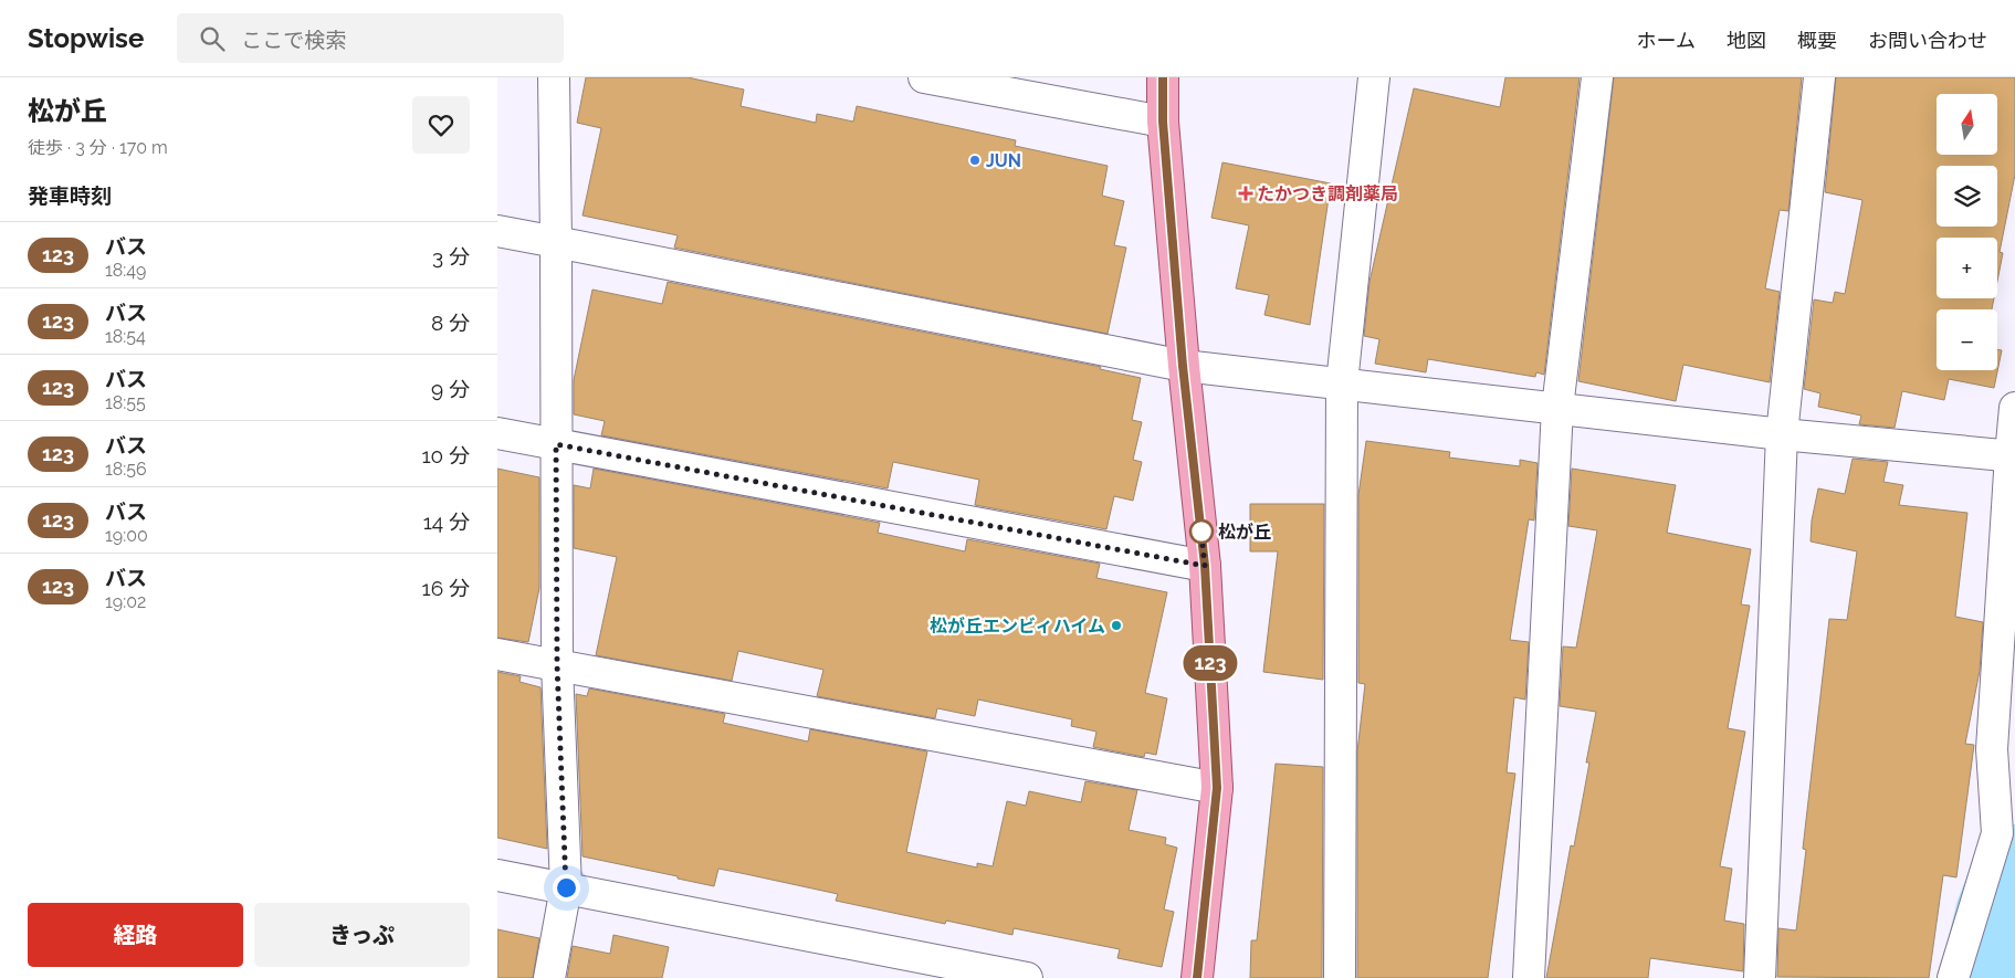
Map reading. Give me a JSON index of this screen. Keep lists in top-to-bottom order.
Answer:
{
  "places": {
    "other": ["JUN", "松が丘", "松が丘エンビィハイム"],
    "health": ["たかつき調剤薬局"]
  },
  "lines": ["bus line 123"],
  "north": "top",
  "page": {
    "header": "Stopwise",
    "search": "ここで検索",
    "nav": [
      "ホーム",
      "地図",
      "概要",
      "お問い合わせ"
    ],
    "heading": [
      ["松が丘", "徒歩 · 3 分 · 170 m"],
      "発車時刻"
    ],
    "on_map": "123",
    "map_buttons": ["+", "−"],
    "list": [
      {
        "mark": "123",
        "name": "バス",
        "note": "18:49",
        "value": "3 分"
      },
      {
        "mark": "123",
        "name": "バス",
        "note": "18:54",
        "value": "8 分"
      },
      {
        "mark": "123",
        "name": "バス",
        "note": "18:55",
        "value": "9 分"
      },
      {
        "mark": "123",
        "name": "バス",
        "note": "18:56",
        "value": "10 分"
      },
      {
        "mark": "123",
        "name": "バス",
        "note": "19:00",
        "value": "14 分"
      },
      {
        "mark": "123",
        "name": "バス",
        "note": "19:02",
        "value": "16 分"
      }
    ],
    "buttons": ["経路", "きっぷ"]
  }
}
